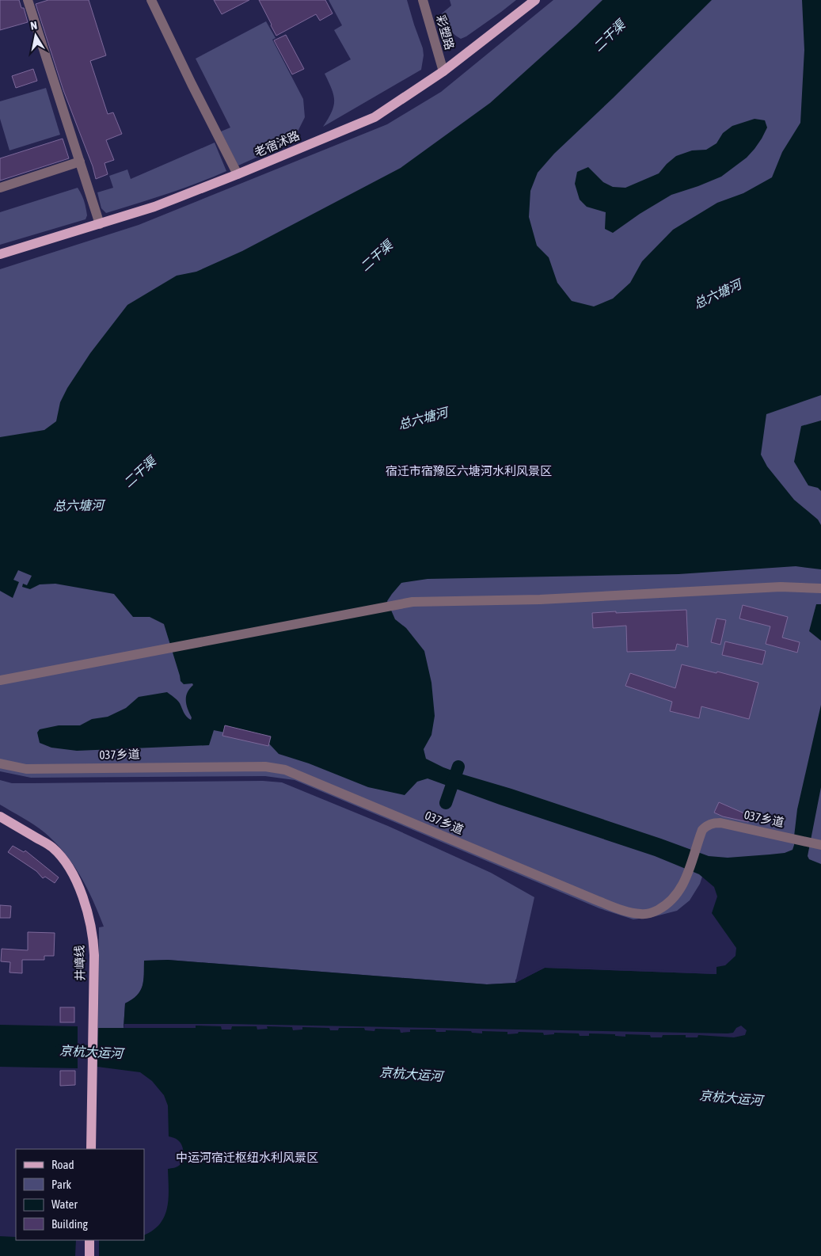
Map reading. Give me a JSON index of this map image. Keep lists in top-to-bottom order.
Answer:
{
  "streets": {
    "main road": ["老宿沭路", "井嶂线"],
    "street": ["彩塑路", "037乡道"]
  },
  "crossings": [
    ["彩塑路", "老宿沭路"]
  ],
  "water": ["二干渠", "总六塘河", "京杭大运河"],
  "parks": ["宿迁市宿豫区六塘河水利风景区", "中运河宿迁枢纽水利风景区"],
  "legend": [
    "Road",
    "Park",
    "Water",
    "Building"
  ],
  "north": "top"
}
